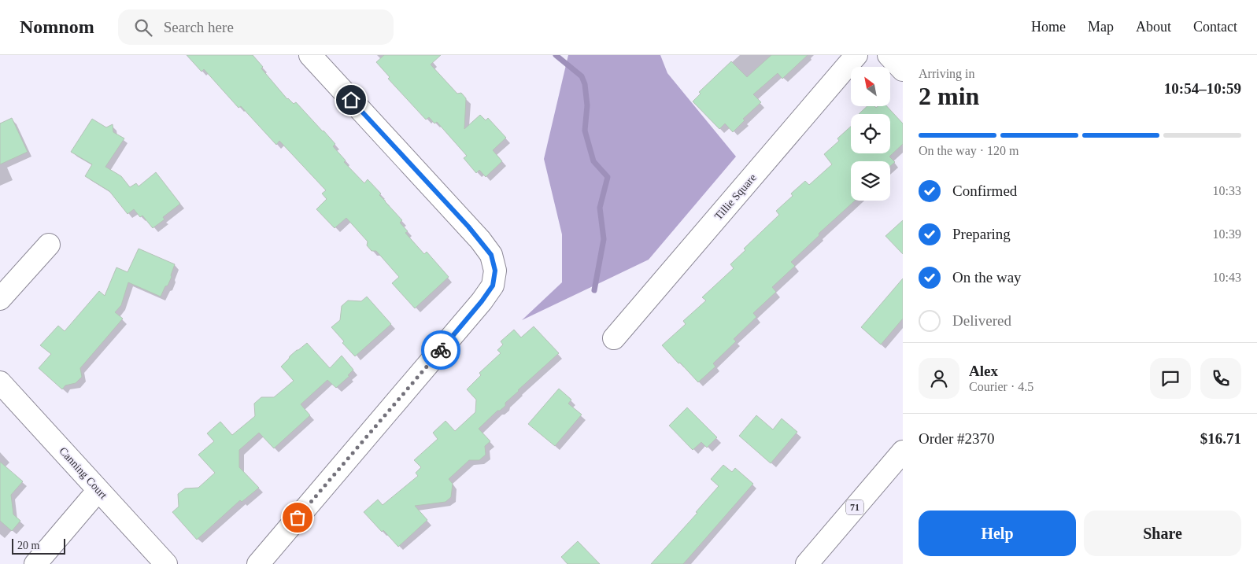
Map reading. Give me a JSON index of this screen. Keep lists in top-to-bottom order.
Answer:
{
  "streets": {
    "street": ["Tillie Square", "Canning Court", "71"]
  },
  "scale_bar": "20 m",
  "north": "top left",
  "page": {
    "header": "Nomnom",
    "search": "Search here",
    "nav": [
      "Home",
      "Map",
      "About",
      "Contact"
    ],
    "heading": ["2 min", "Arriving in", "10:54–10:59"],
    "panel": [
      "Alex",
      "Courier · 4.5",
      "Order #2370",
      "$16.71"
    ],
    "bar": "On the way · 120 m",
    "list": [
      ["Confirmed", "10:33"],
      ["Preparing", "10:39"],
      ["On the way", "10:43"],
      "Delivered"
    ],
    "buttons": ["Help", "Share"],
    "scale": "20 m"
  }
}
